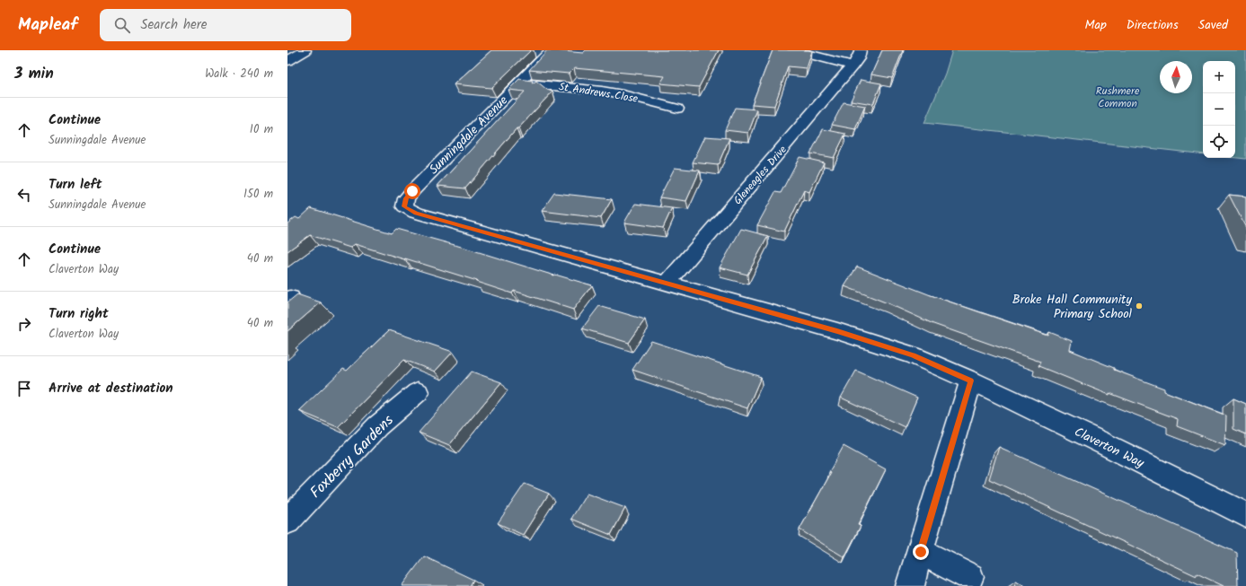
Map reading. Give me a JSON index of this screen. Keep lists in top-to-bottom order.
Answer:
{
  "streets": {
    "street": [
      "St Andrews Close",
      "Sunningdale Avenue",
      "Gleneagles Drive",
      "Claverton Way",
      "Foxberry Gardens"
    ]
  },
  "crossings": [
    ["St Andrews Close", "Sunningdale Avenue"],
    ["Sunningdale Avenue", "Gleneagles Drive"],
    ["Sunningdale Avenue", "Claverton Way"]
  ],
  "parks": ["Rushmere Common"],
  "places": ["Broke Hall Community Primary School"],
  "north": "top",
  "page": {
    "header": "Mapleaf",
    "search": "Search here",
    "nav": ["Map", "Directions", "Saved"],
    "heading": ["3 min", "Walk · 240 m"],
    "map_buttons": ["+", "−"],
    "list": [
      ["Continue", "Sunningdale Avenue", "10 m"],
      ["Turn left", "Sunningdale Avenue", "150 m"],
      ["Continue", "Claverton Way", "40 m"],
      ["Turn right", "Claverton Way", "40 m"],
      "Arrive at destination"
    ]
  }
}
